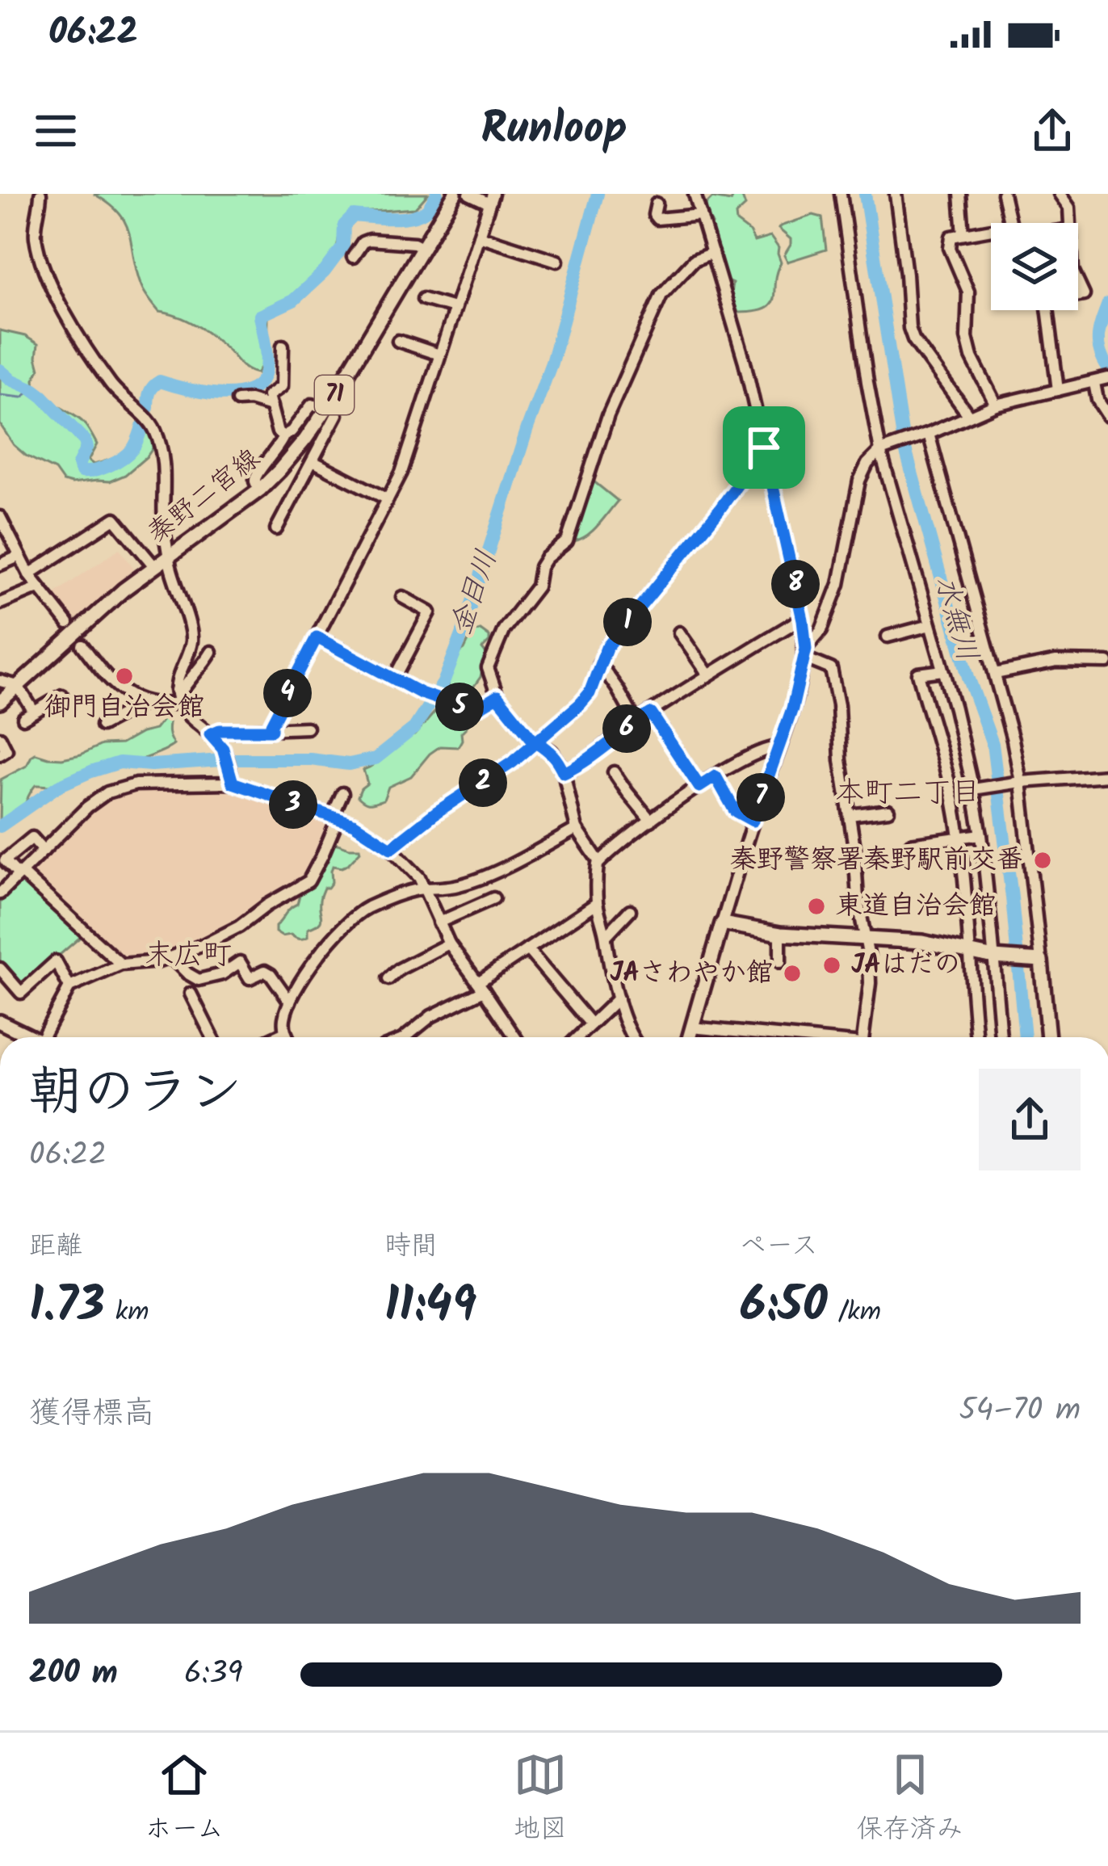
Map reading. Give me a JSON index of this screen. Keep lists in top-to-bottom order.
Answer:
{
  "streets": {
    "main road": ["71", "秦野二宮線"]
  },
  "districts": ["本町二丁目", "末広町"],
  "water": ["金目川", "水無川"],
  "places": [
    "御門自治会館",
    "秦野警察署秦野駅前交番",
    "東道自治会館",
    "JAはだの",
    "JAさわやか館"
  ],
  "page": {
    "status": "06:22",
    "header": "Runloop",
    "pins": [
      "8",
      "1",
      "4",
      "5",
      "6",
      "2",
      "7",
      "3"
    ],
    "heading": ["朝のラン", "06:22"],
    "stats": [
      ["距離", "1.73 km"],
      ["時間", "11:49"],
      ["ペース", "6:50 /km"]
    ],
    "chart": ["獲得標高", "54–70 m"],
    "list": [
      {
        "name": "200 m",
        "note": "6:39"
      }
    ],
    "tabs": ["ホーム", "地図", "保存済み"]
  }
}
